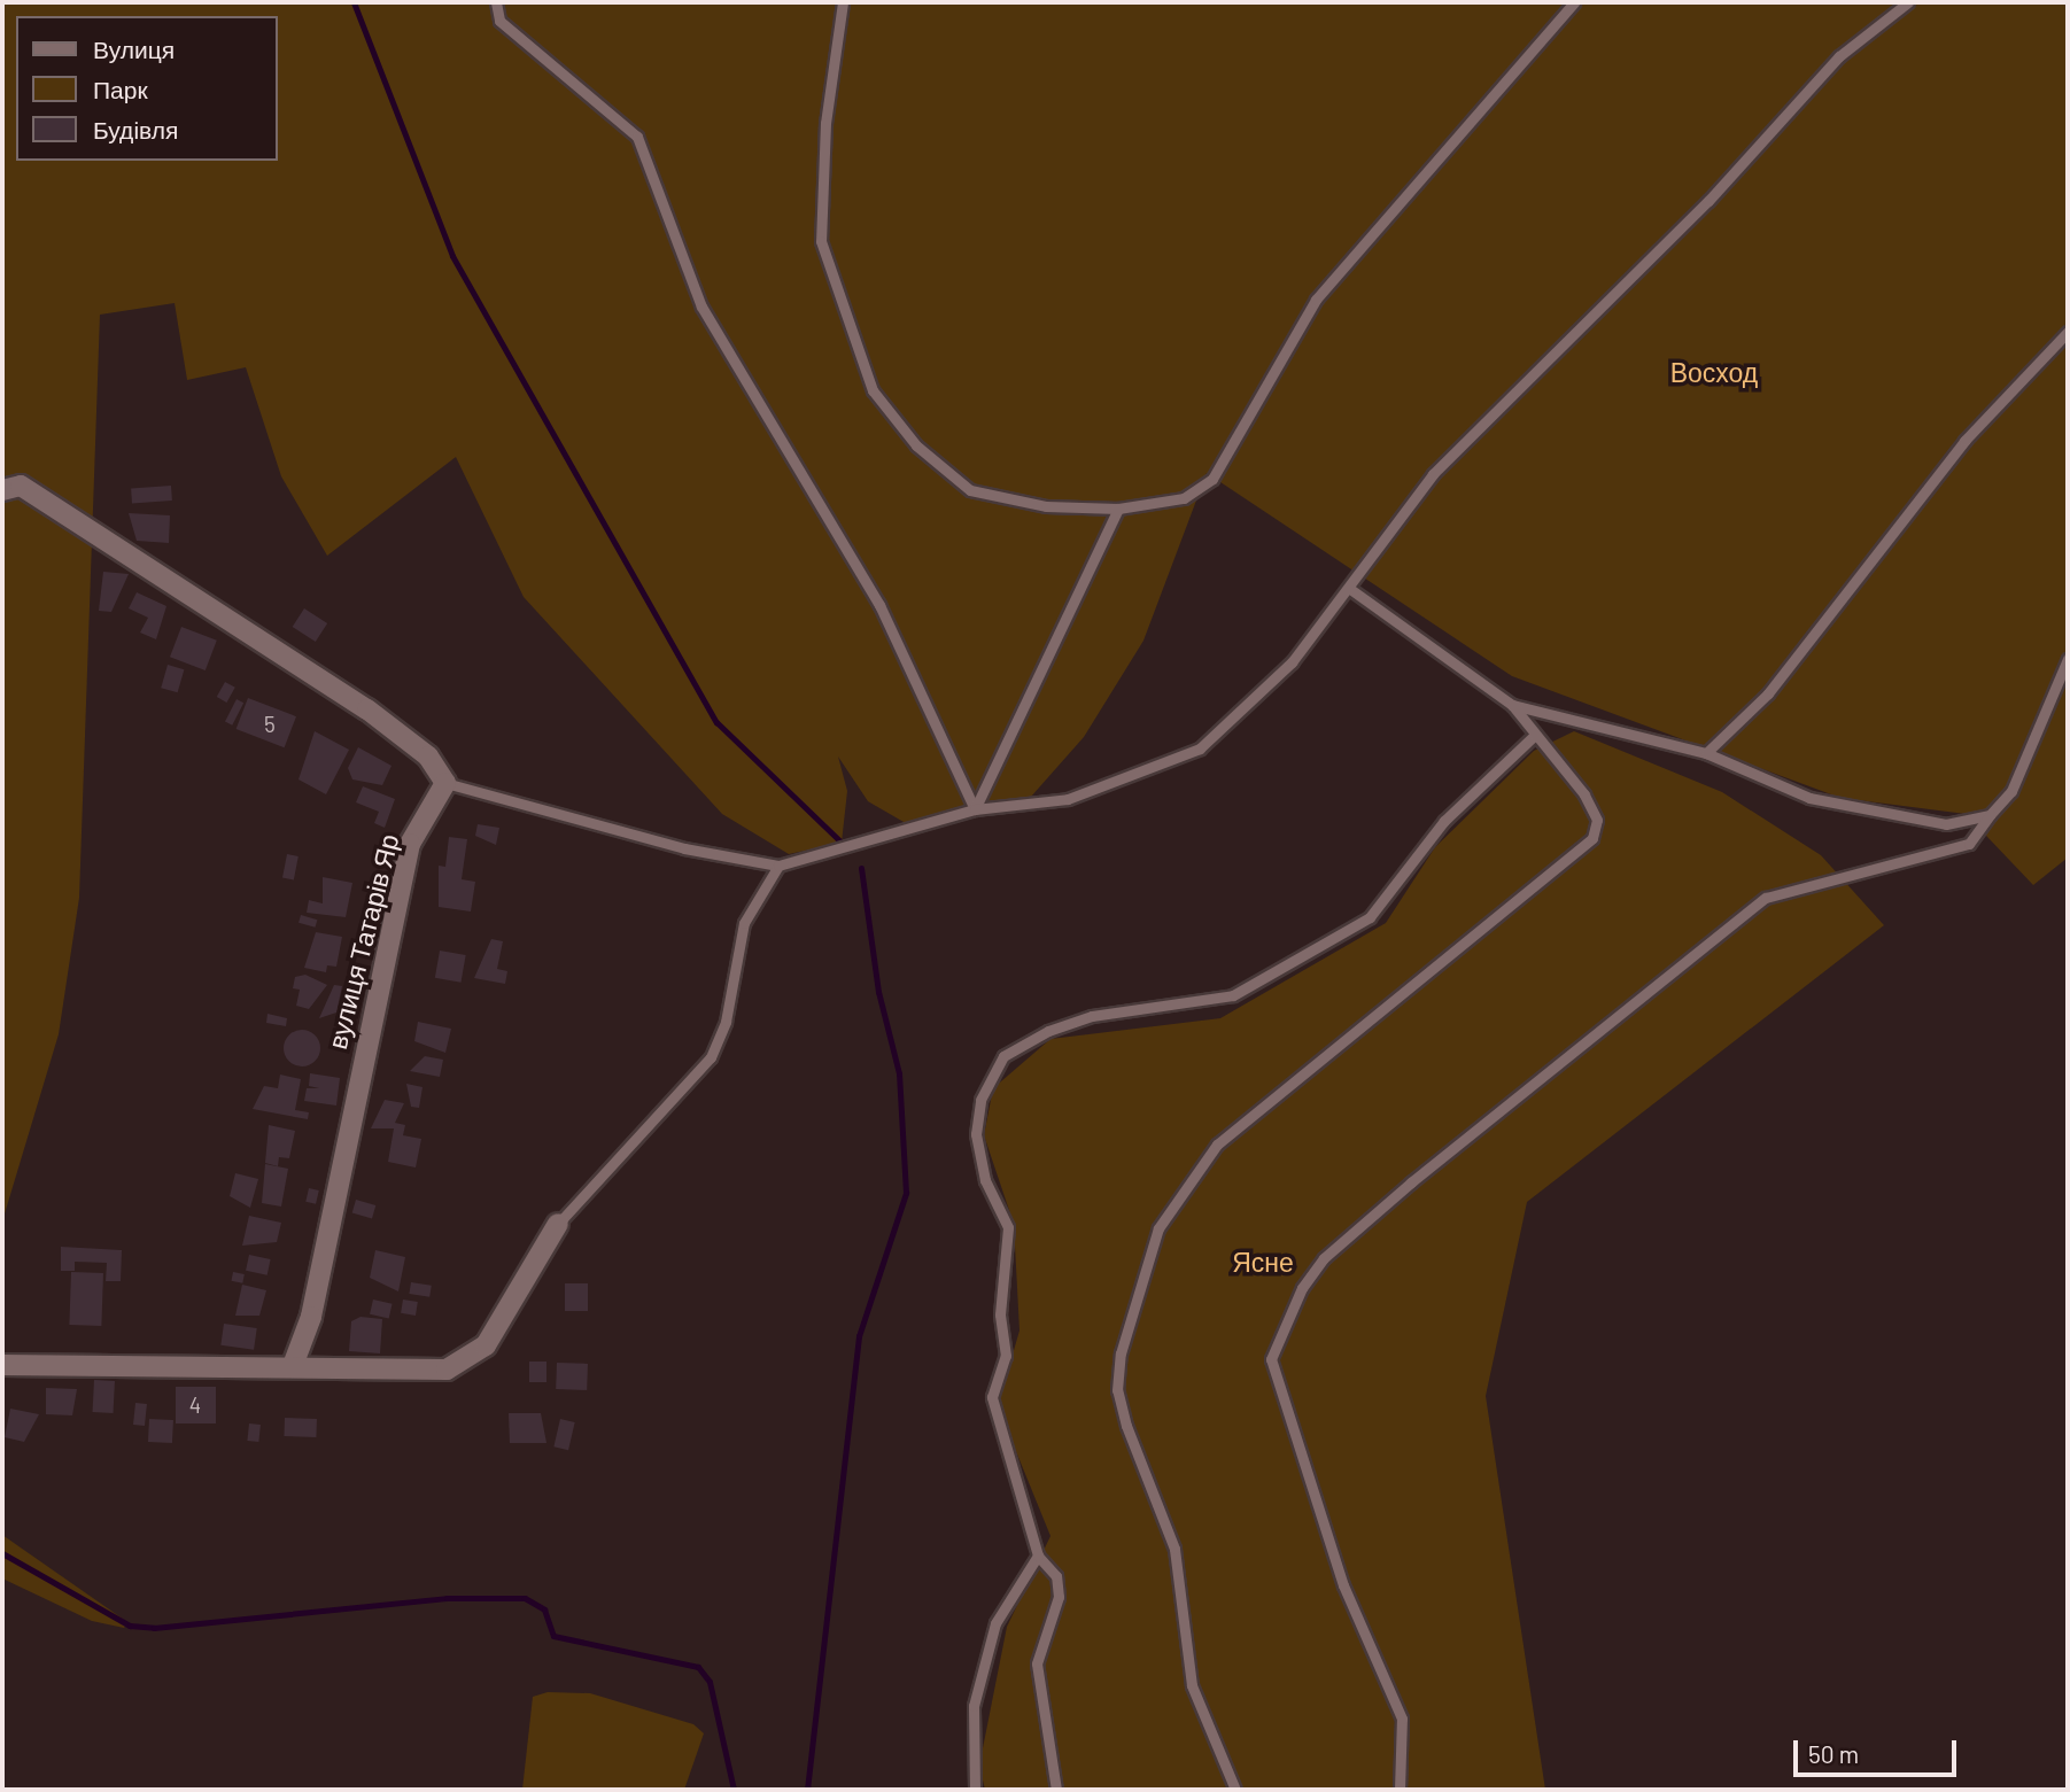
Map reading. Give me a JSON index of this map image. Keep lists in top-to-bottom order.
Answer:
{
  "streets": {
    "street": ["вулиця Татарів Яр"]
  },
  "parks": ["Восход", "Ясне"],
  "house_numbers": ["5", "4"],
  "legend": ["Вулиця", "Парк", "Будівля"],
  "scale_bar": "50 m"
}
